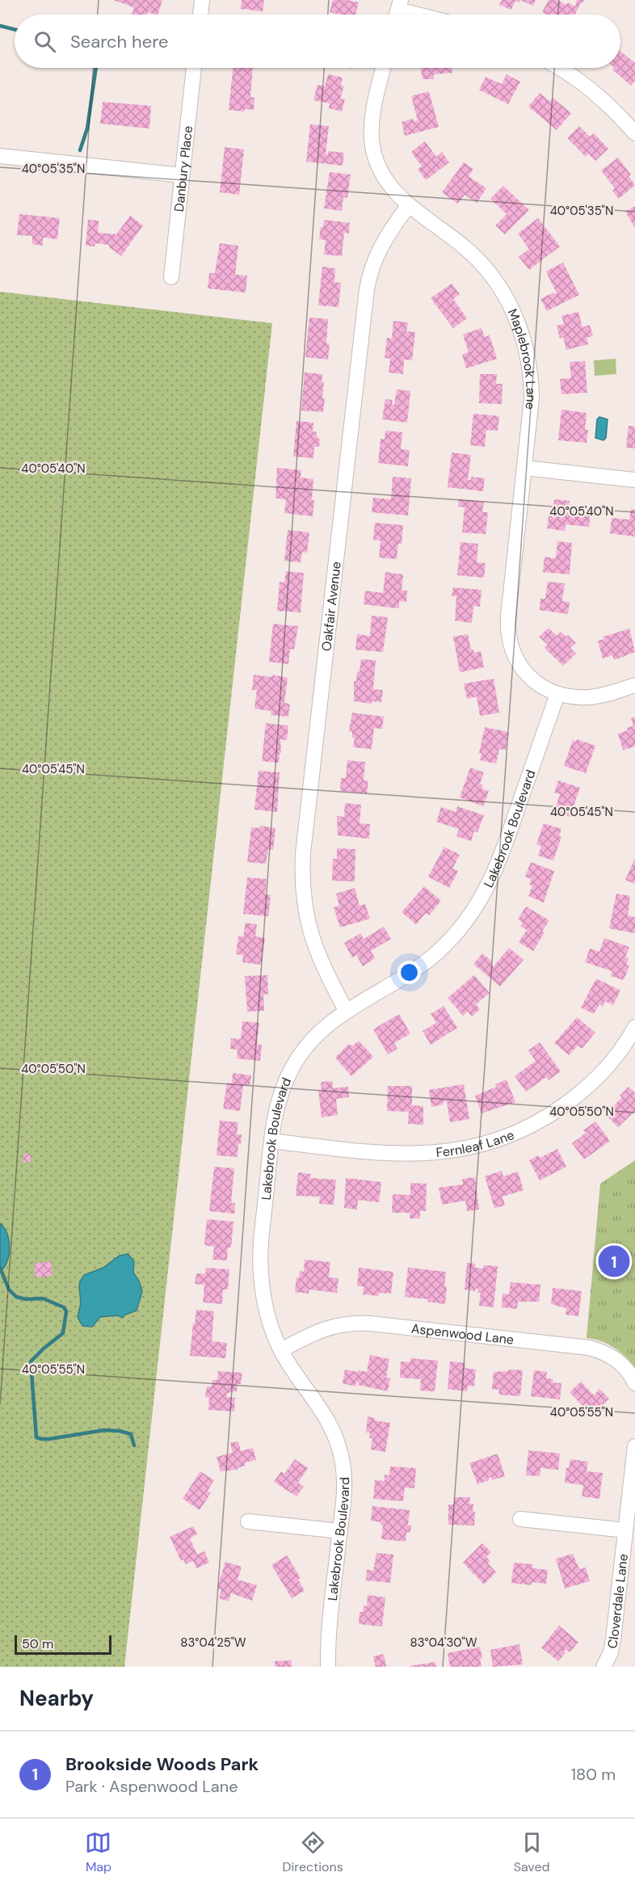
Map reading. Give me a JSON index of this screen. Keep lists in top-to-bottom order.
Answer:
{
  "streets": {
    "street": [
      "Danbury Place",
      "Maplebrook Lane",
      "Oakfair Avenue",
      "Lakebrook Boulevard",
      "Fernleaf Lane",
      "Aspenwood Lane",
      "Cloverdale Lane"
    ]
  },
  "crossings": [
    ["Maplebrook Lane", "Oakfair Avenue"],
    ["Maplebrook Lane", "Lakebrook Boulevard"],
    ["Oakfair Avenue", "Lakebrook Boulevard"],
    ["Lakebrook Boulevard", "Fernleaf Lane"],
    ["Lakebrook Boulevard", "Aspenwood Lane"]
  ],
  "scale_bar": "50 m",
  "page": {
    "search": "Search here",
    "pins": "1",
    "scale": "50 m",
    "heading": "Nearby",
    "list": [
      {
        "mark": "1",
        "name": "Brookside Woods Park",
        "note": "Park · Aspenwood Lane",
        "value": "180 m"
      }
    ],
    "nav": ["Map", "Directions", "Saved"]
  },
  "coordinates": [
    "40°05'35\"N",
    "40°05'40\"N",
    "40°05'45\"N",
    "40°05'50\"N",
    "40°05'55\"N",
    "83°04'25\"W",
    "83°04'30\"W"
  ]
}
